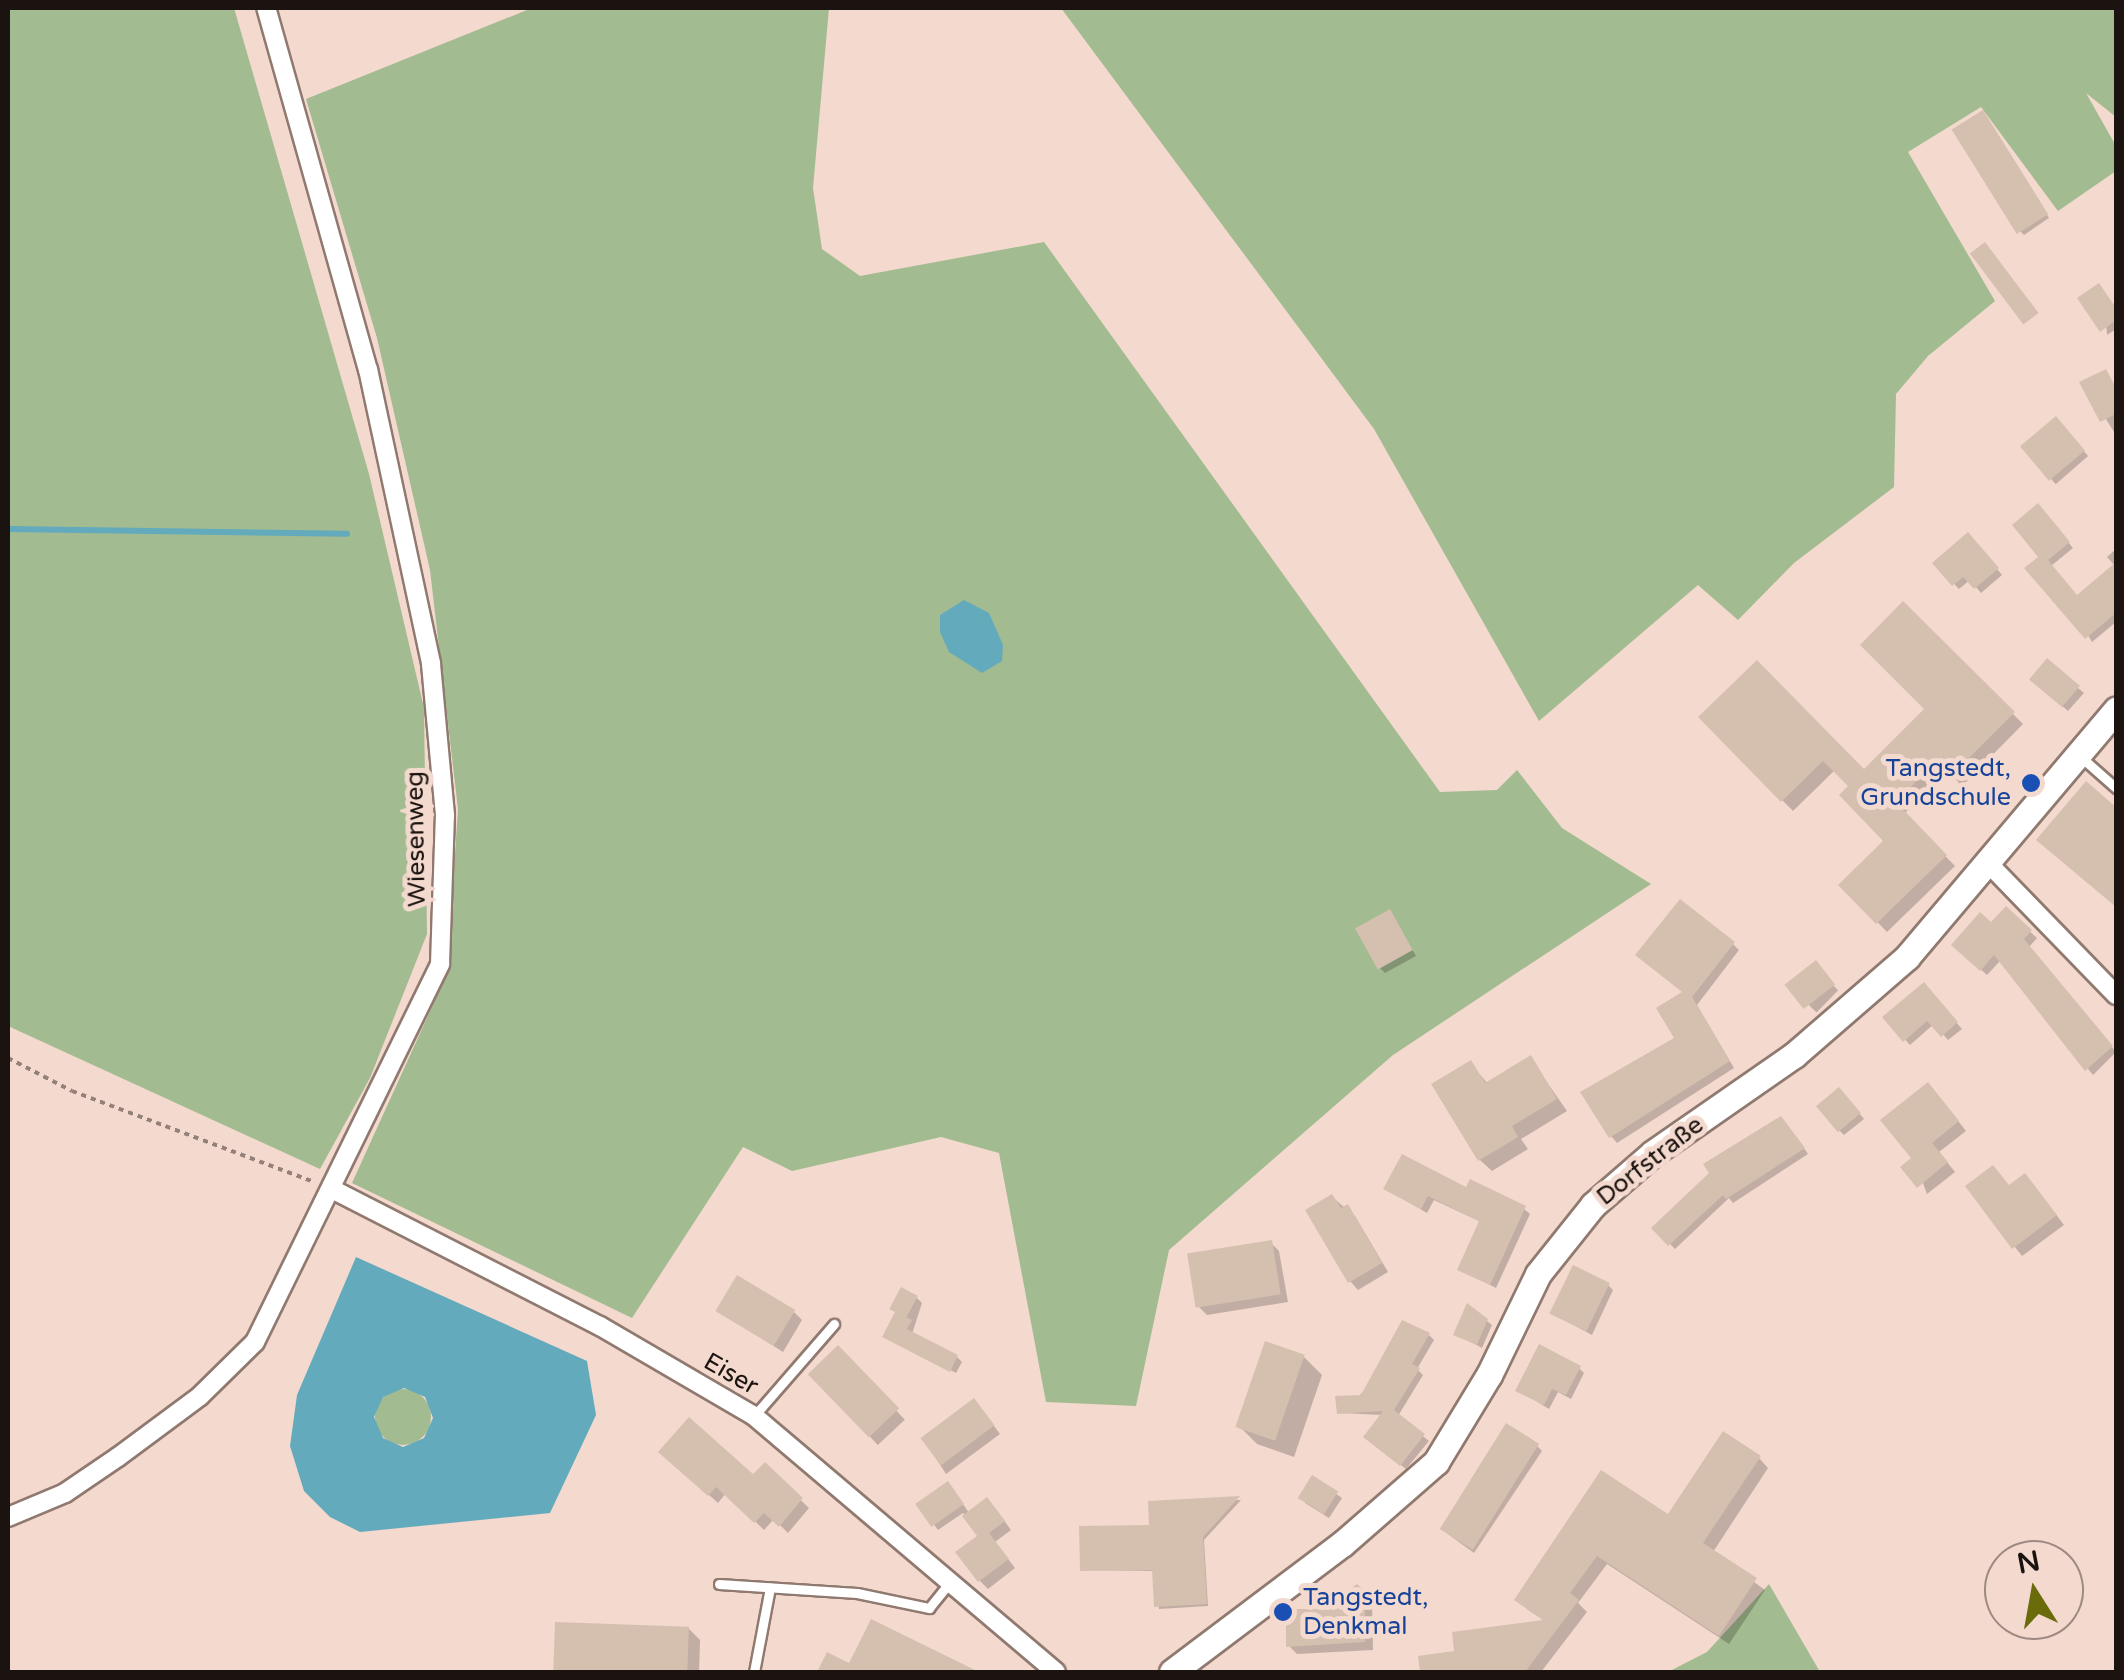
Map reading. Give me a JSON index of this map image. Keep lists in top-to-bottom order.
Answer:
{
  "streets": {
    "main road": ["Dorfstraße"],
    "street": ["Wiesenweg", "Eiser"]
  },
  "crossings": [
    ["Wiesenweg", "Eiser"]
  ],
  "places": ["Tangstedt, Grundschule", "Tangstedt, Denkmal"],
  "north": "top"
}
